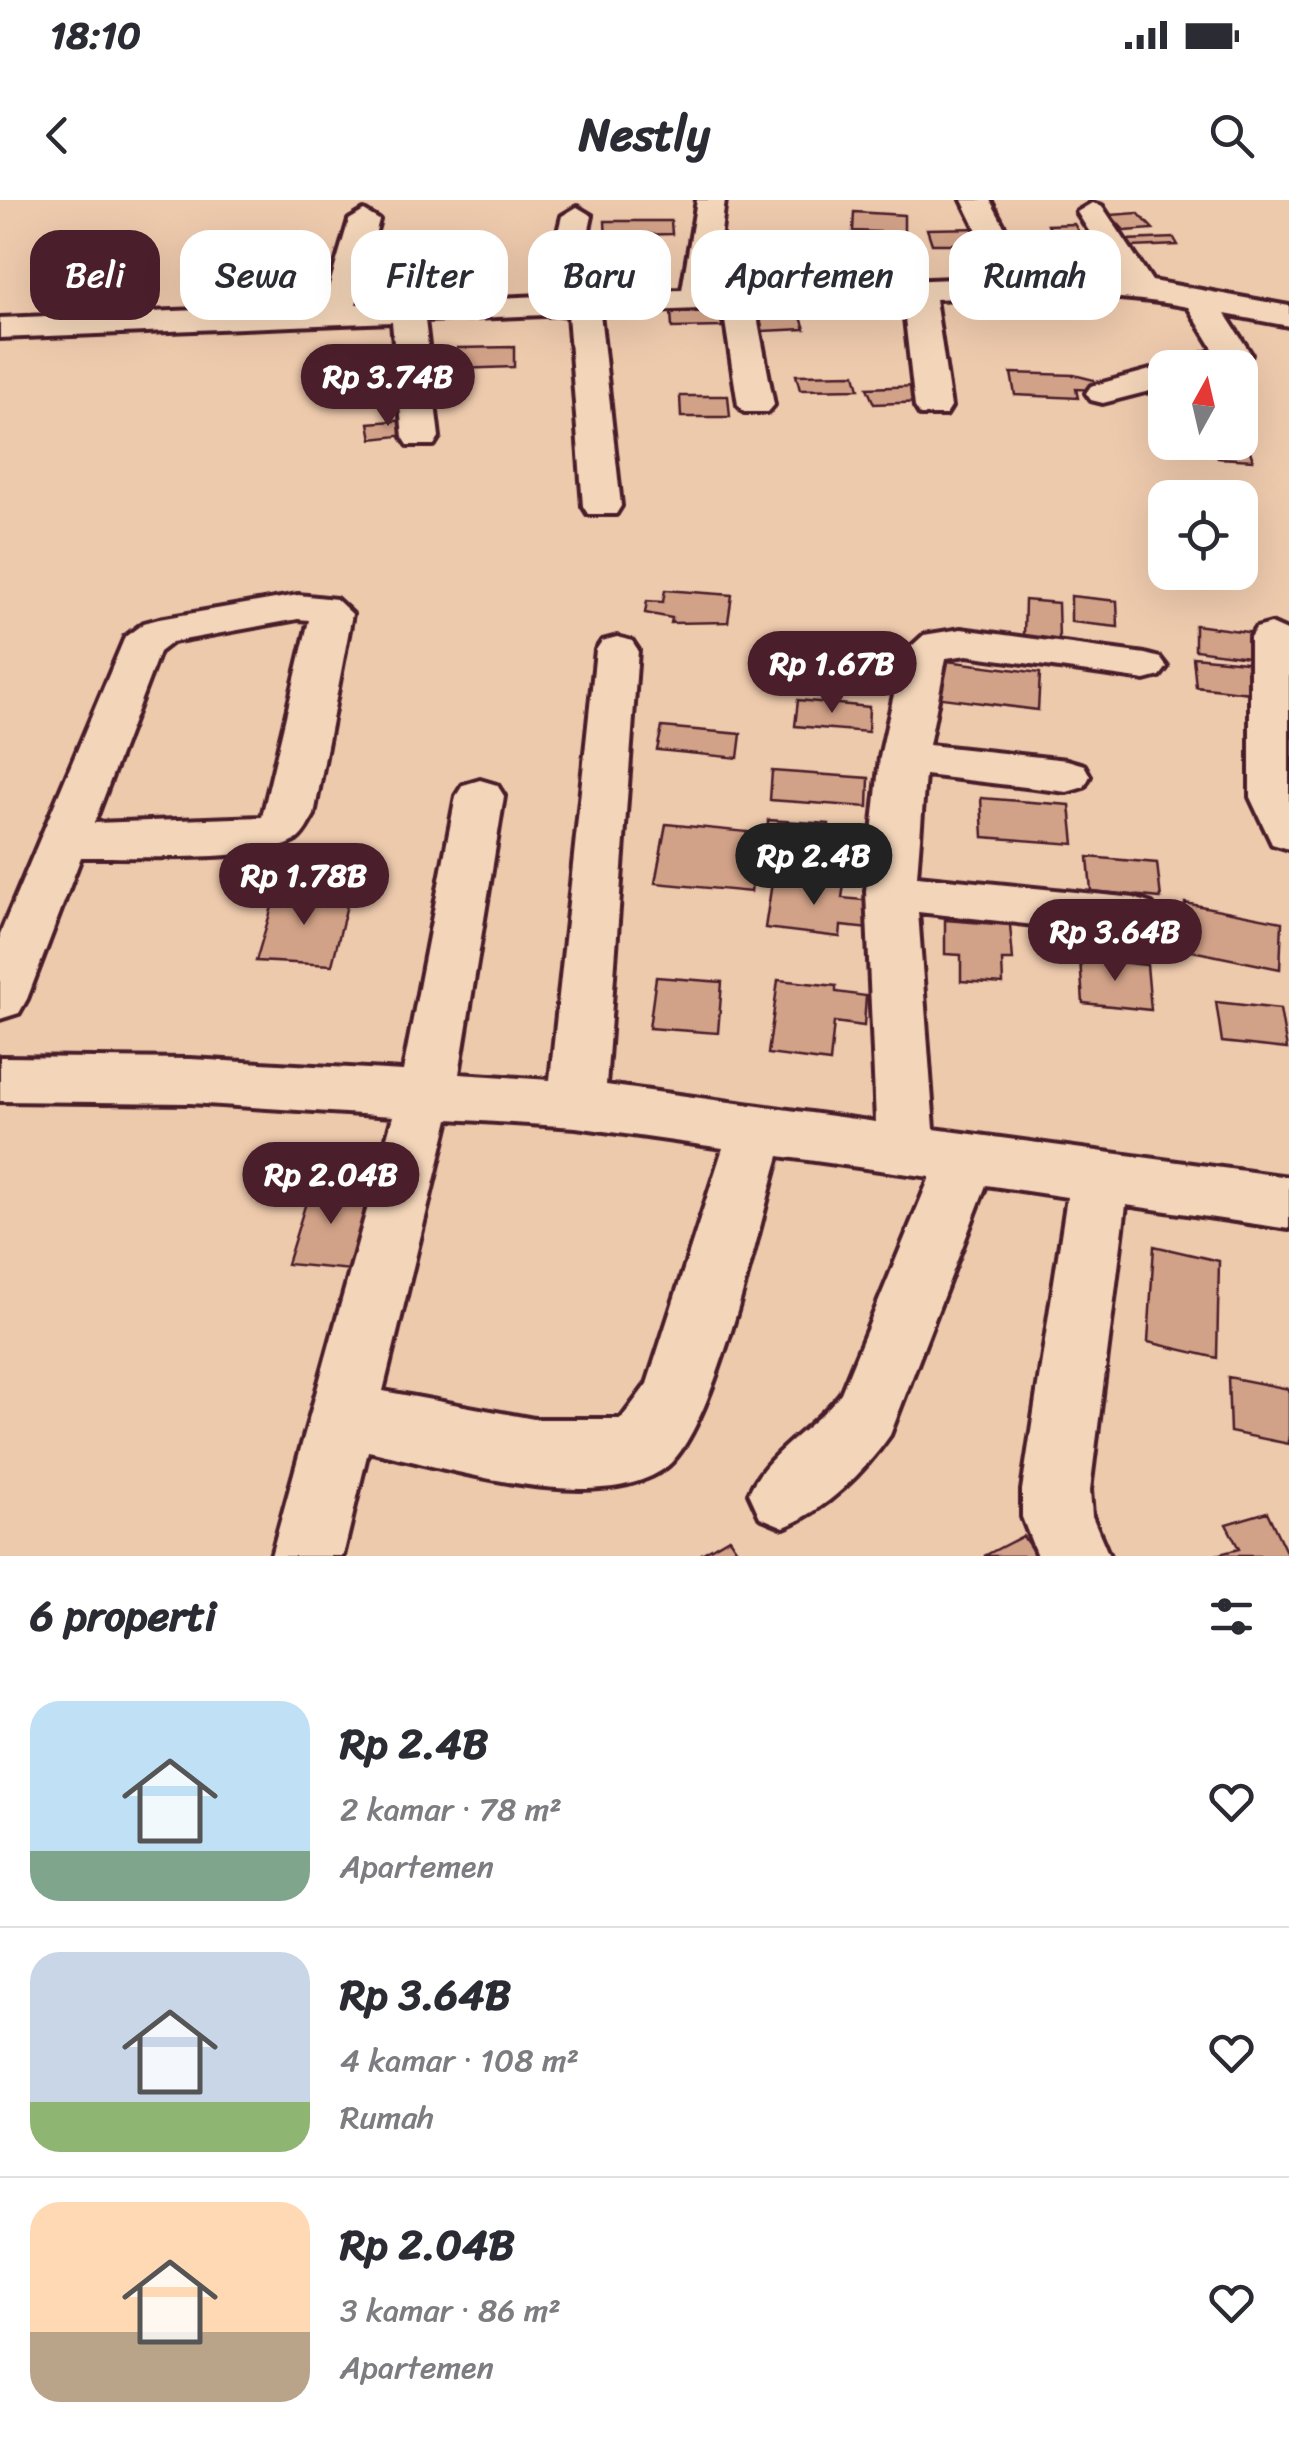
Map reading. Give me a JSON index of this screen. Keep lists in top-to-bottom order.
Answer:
{
  "north": "top",
  "page": {
    "status": "18:10",
    "header": "Nestly",
    "chip": [
      "Beli",
      "Sewa",
      "Filter",
      "Baru",
      "Apartemen",
      "Rumah"
    ],
    "price": [
      "Rp 3.74B",
      "Rp 1.67B",
      "Rp 2.4B",
      "Rp 1.78B",
      "Rp 3.64B",
      "Rp 2.04B"
    ],
    "heading": "6 properti",
    "list": [
      {
        "name": "Rp 2.4B",
        "note": "2 kamar · 78 m² · Apartemen"
      },
      {
        "name": "Rp 3.64B",
        "note": "4 kamar · 108 m² · Rumah"
      },
      {
        "name": "Rp 2.04B",
        "note": "3 kamar · 86 m² · Apartemen"
      }
    ]
  }
}
